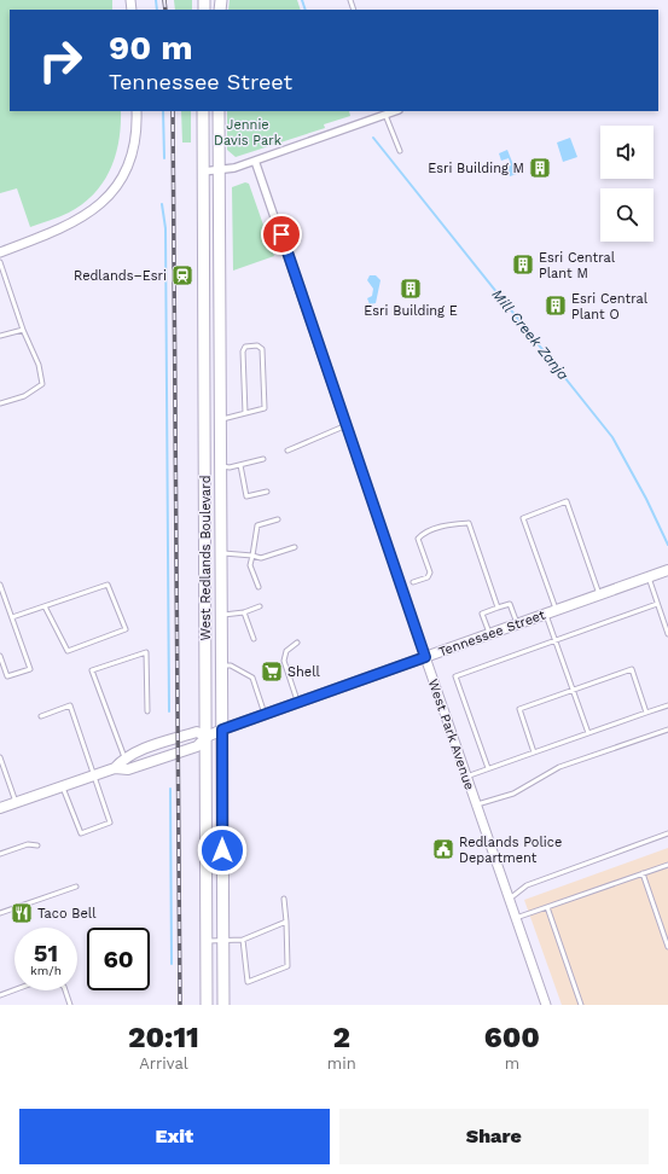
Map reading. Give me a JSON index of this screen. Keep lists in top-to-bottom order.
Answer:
{
  "streets": {
    "main road": ["West Redlands Boulevard", "Tennessee Street"],
    "street": ["West Park Avenue"]
  },
  "crossings": [
    ["West Redlands Boulevard", "Tennessee Street"],
    ["Tennessee Street", "West Park Avenue"]
  ],
  "water": ["Mill Creek Zanja"],
  "parks": ["Jennie Davis Park"],
  "places": {
    "building": [
      "Esri Building M",
      "Esri Central Plant M",
      "Esri Building E",
      "Esri Central Plant O"
    ],
    "station": ["Redlands–Esri"],
    "supermarket": ["Shell"],
    "public building": ["Redlands Police Department"],
    "restaurant": ["Taco Bell"]
  },
  "page": {
    "turn": ["90 m", "Tennessee Street"],
    "speed": "51 km/h",
    "limit": "60",
    "eta": [
      "20:11",
      "Arrival",
      "2",
      "min",
      "600",
      "m"
    ],
    "buttons": ["Exit", "Share"]
  }
}
